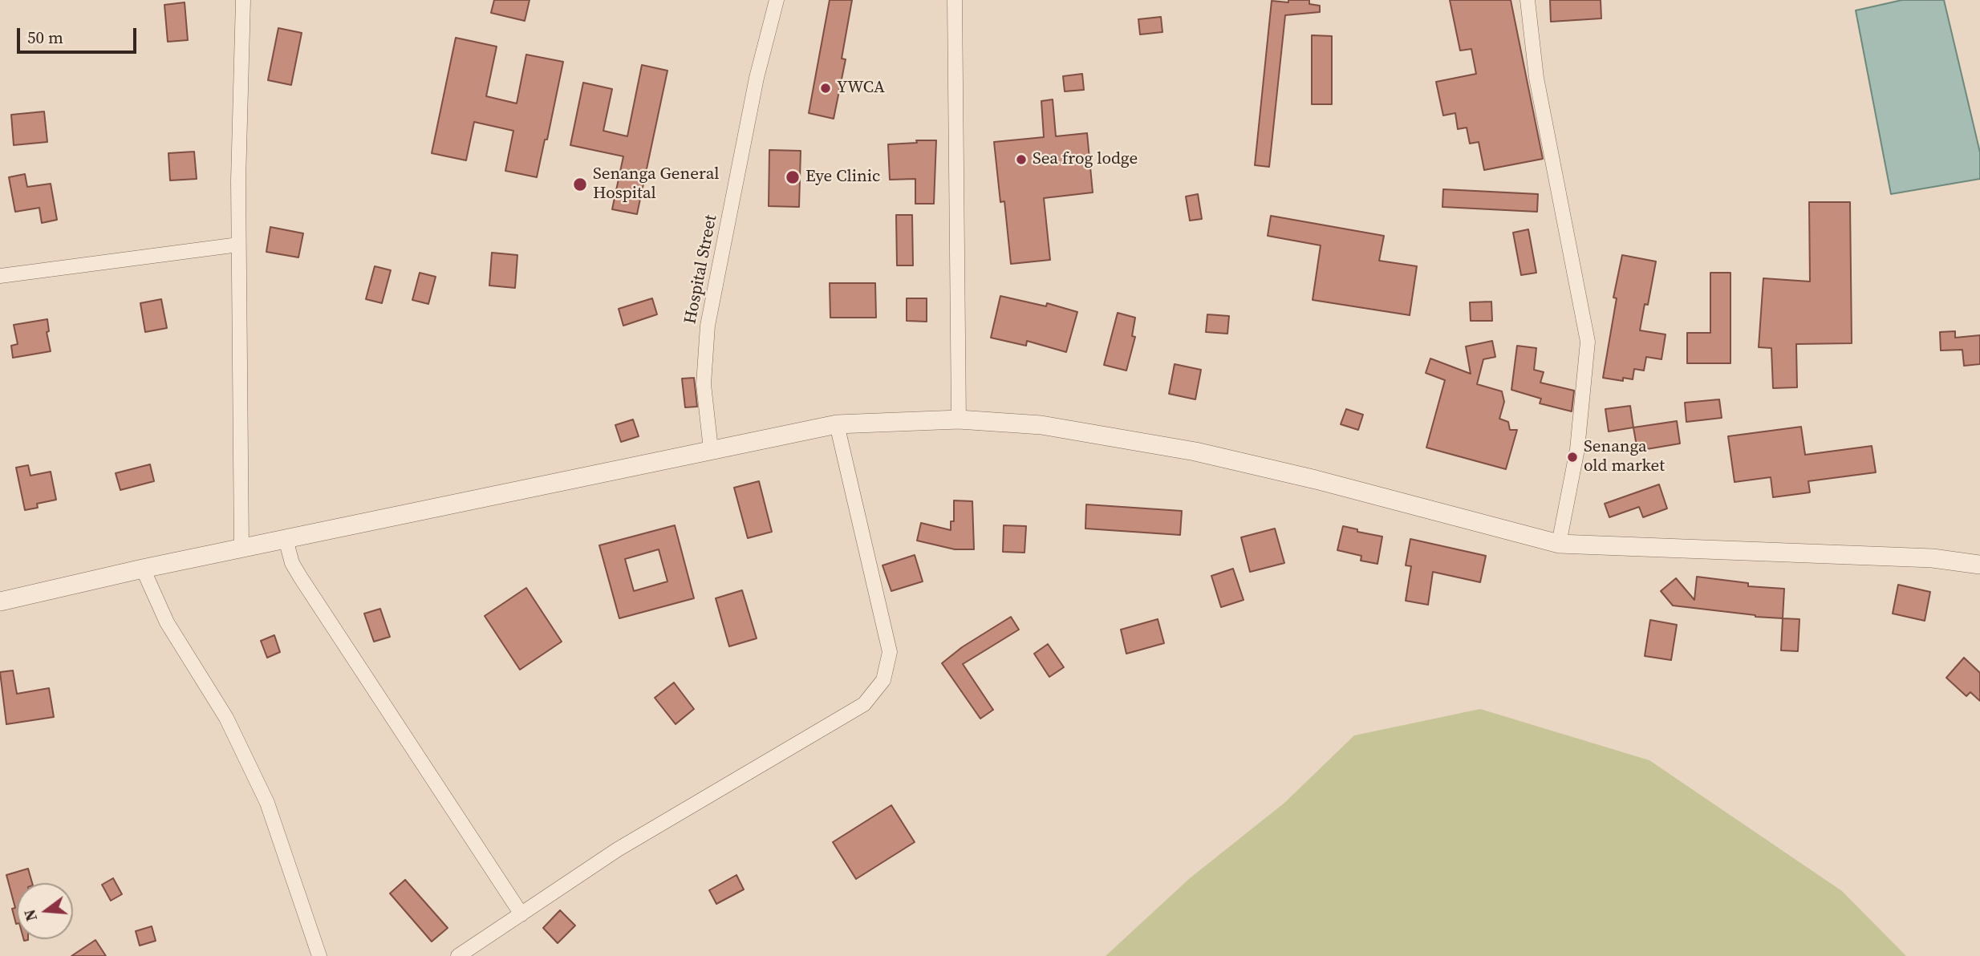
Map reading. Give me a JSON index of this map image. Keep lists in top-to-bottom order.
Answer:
{
  "streets": {
    "street": ["Hospital Street"]
  },
  "places": [
    "YWCA",
    "Sea frog lodge",
    "Eye Clinic",
    "Senanga General Hospital",
    "Senanga old market"
  ],
  "scale_bar": "50 m",
  "north": "left"
}
